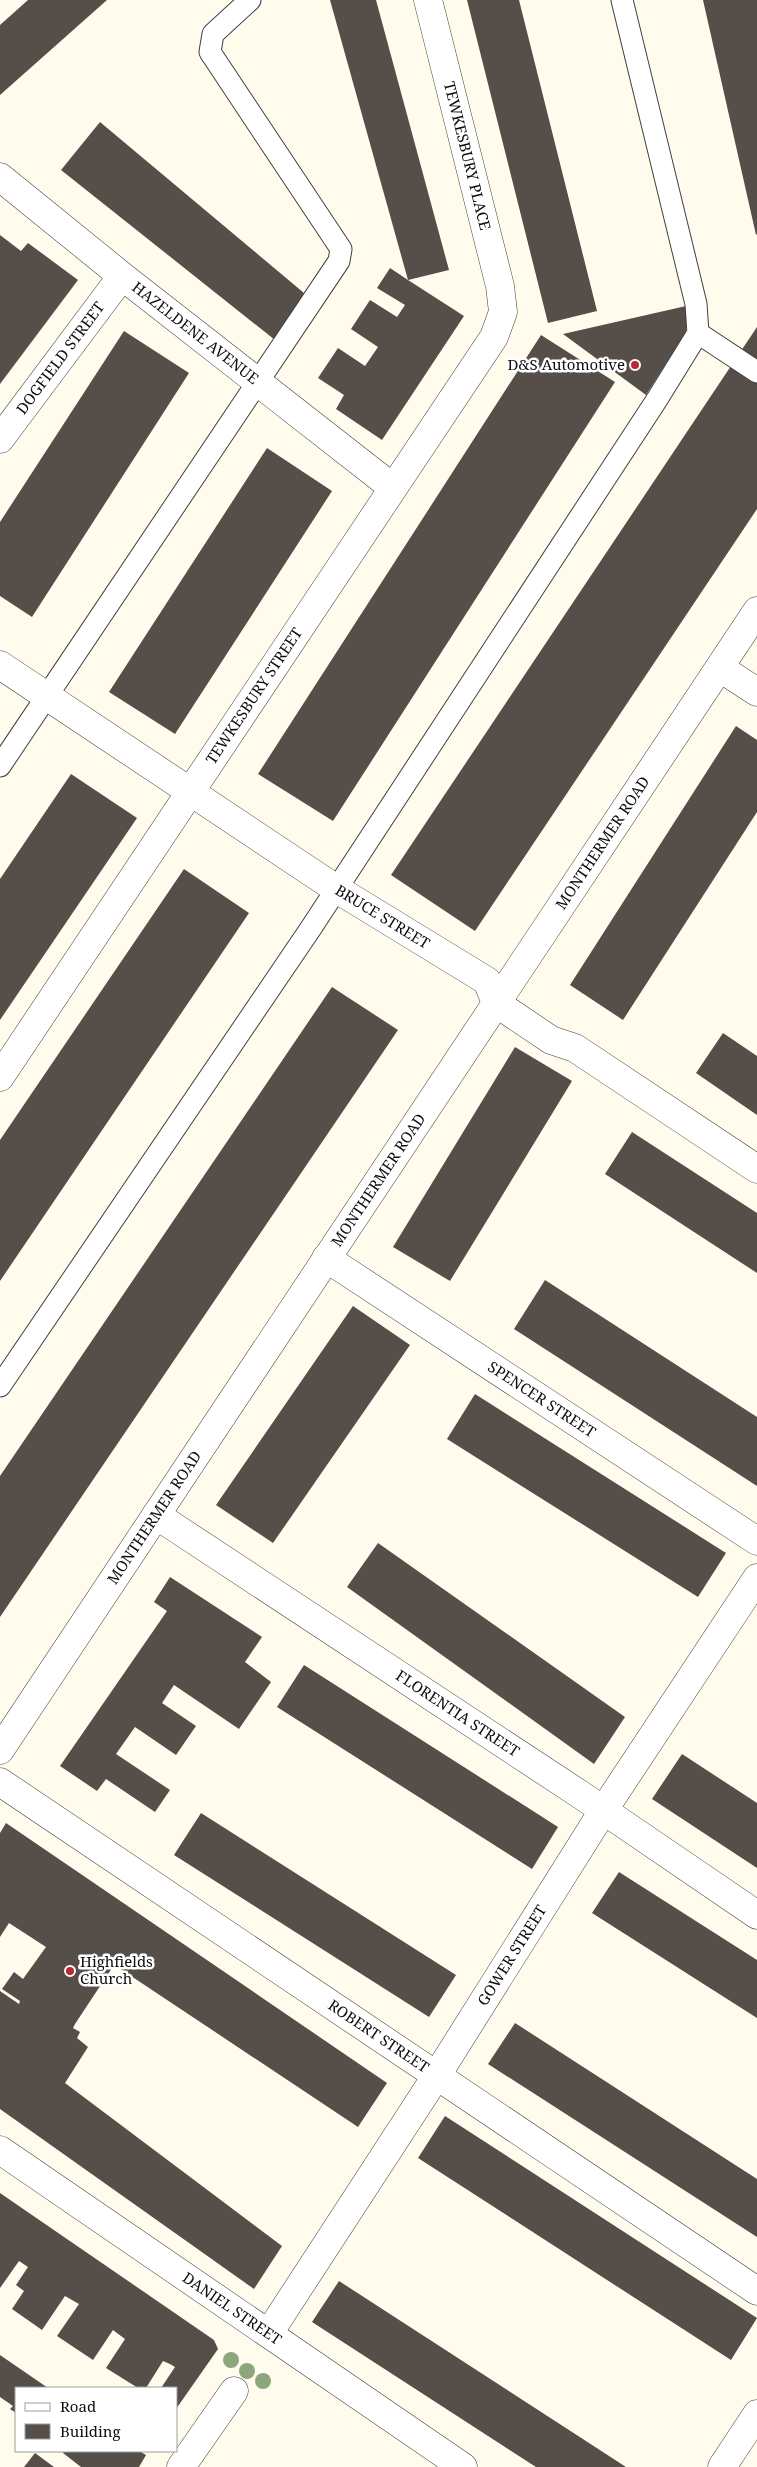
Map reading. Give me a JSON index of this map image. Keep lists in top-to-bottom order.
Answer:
{
  "streets": {
    "street": [
      "TEWKESBURY PLACE",
      "HAZELDENE AVENUE",
      "DOGFIELD STREET",
      "TEWKESBURY STREET",
      "MONTHERMER ROAD",
      "BRUCE STREET",
      "SPENCER STREET",
      "FLORENTIA STREET",
      "GOWER STREET",
      "ROBERT STREET",
      "DANIEL STREET"
    ]
  },
  "crossings": [
    ["TEWKESBURY PLACE", "TEWKESBURY STREET"],
    ["HAZELDENE AVENUE", "DOGFIELD STREET"],
    ["HAZELDENE AVENUE", "TEWKESBURY STREET"],
    ["TEWKESBURY STREET", "BRUCE STREET"],
    ["MONTHERMER ROAD", "BRUCE STREET"],
    ["MONTHERMER ROAD", "SPENCER STREET"],
    ["MONTHERMER ROAD", "FLORENTIA STREET"],
    ["FLORENTIA STREET", "GOWER STREET"],
    ["GOWER STREET", "ROBERT STREET"],
    ["GOWER STREET", "DANIEL STREET"]
  ],
  "places": ["D&S Automotive", "Highfields Church"],
  "legend": ["Road", "Building"]
}
